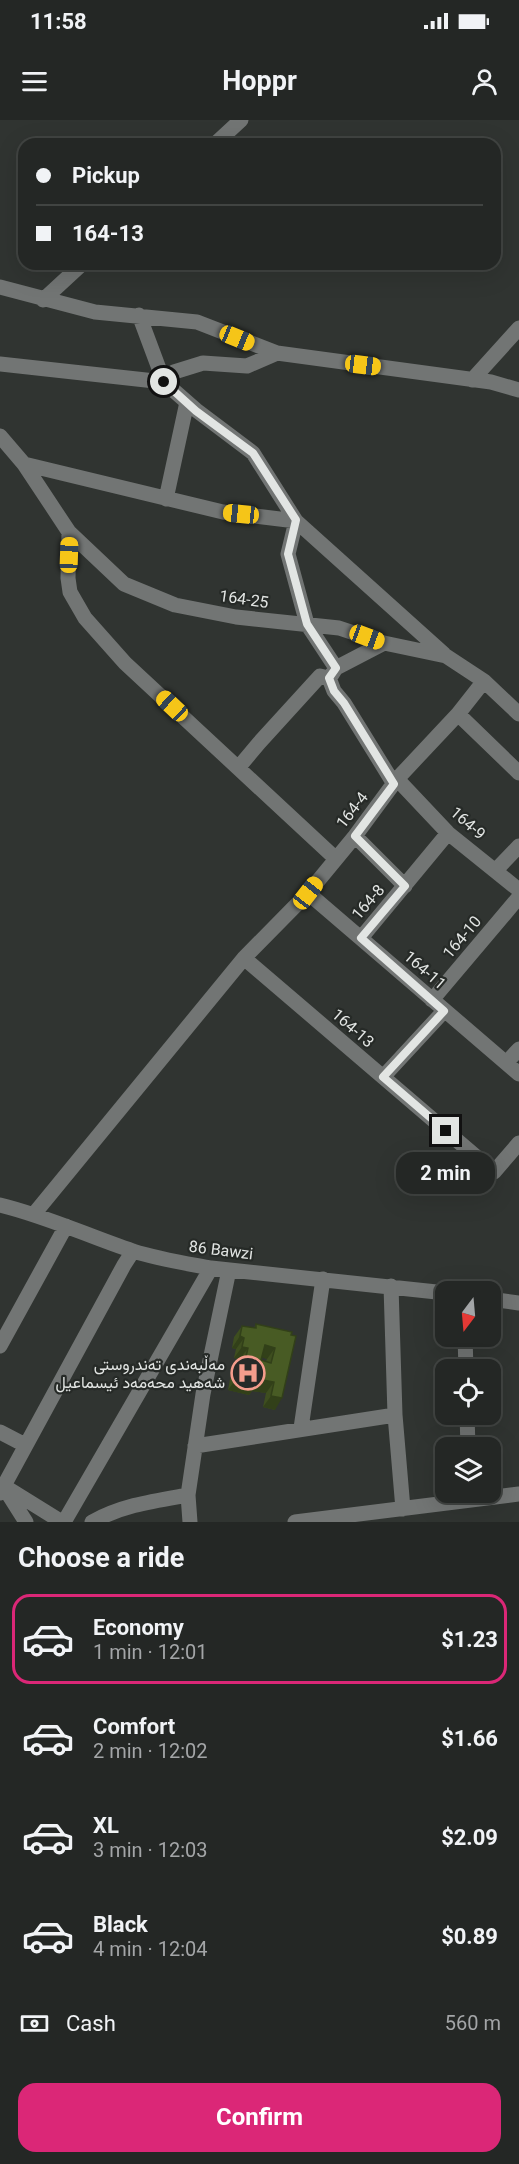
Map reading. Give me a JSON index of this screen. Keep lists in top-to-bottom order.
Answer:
{
  "streets": {
    "street": [
      "164-25",
      "164-4",
      "164-9",
      "164-8",
      "164-10",
      "164-11",
      "164-13",
      "86 Bawzi"
    ]
  },
  "crossings": [
    ["164-25", "164-4"],
    ["164-25", "164-9"],
    ["164-4", "164-9"],
    ["164-4", "164-11"],
    ["164-4", "164-13"],
    ["164-4", "86 Bawzi"],
    ["164-9", "164-8"],
    ["164-8", "164-11"],
    ["164-10", "164-11"]
  ],
  "places": {
    "hospital": ["مەڵبەندی تەندروستی شەهید محەمەد ئیسماعیل"]
  },
  "north": "bottom",
  "page": {
    "status": "11:58",
    "header": "Hoppr",
    "banner": ["Pickup", "164-13"],
    "bubble": "2 min",
    "heading": "Choose a ride",
    "list": [
      {
        "name": "Economy",
        "note": "1 min · 12:01",
        "value": "$1.23"
      },
      {
        "name": "Comfort",
        "note": "2 min · 12:02",
        "value": "$1.66"
      },
      {
        "name": "XL",
        "note": "3 min · 12:03",
        "value": "$2.09"
      },
      {
        "name": "Black",
        "note": "4 min · 12:04",
        "value": "$0.89"
      }
    ],
    "pay": ["Cash", "560 m"],
    "buttons": "Confirm"
  }
}
